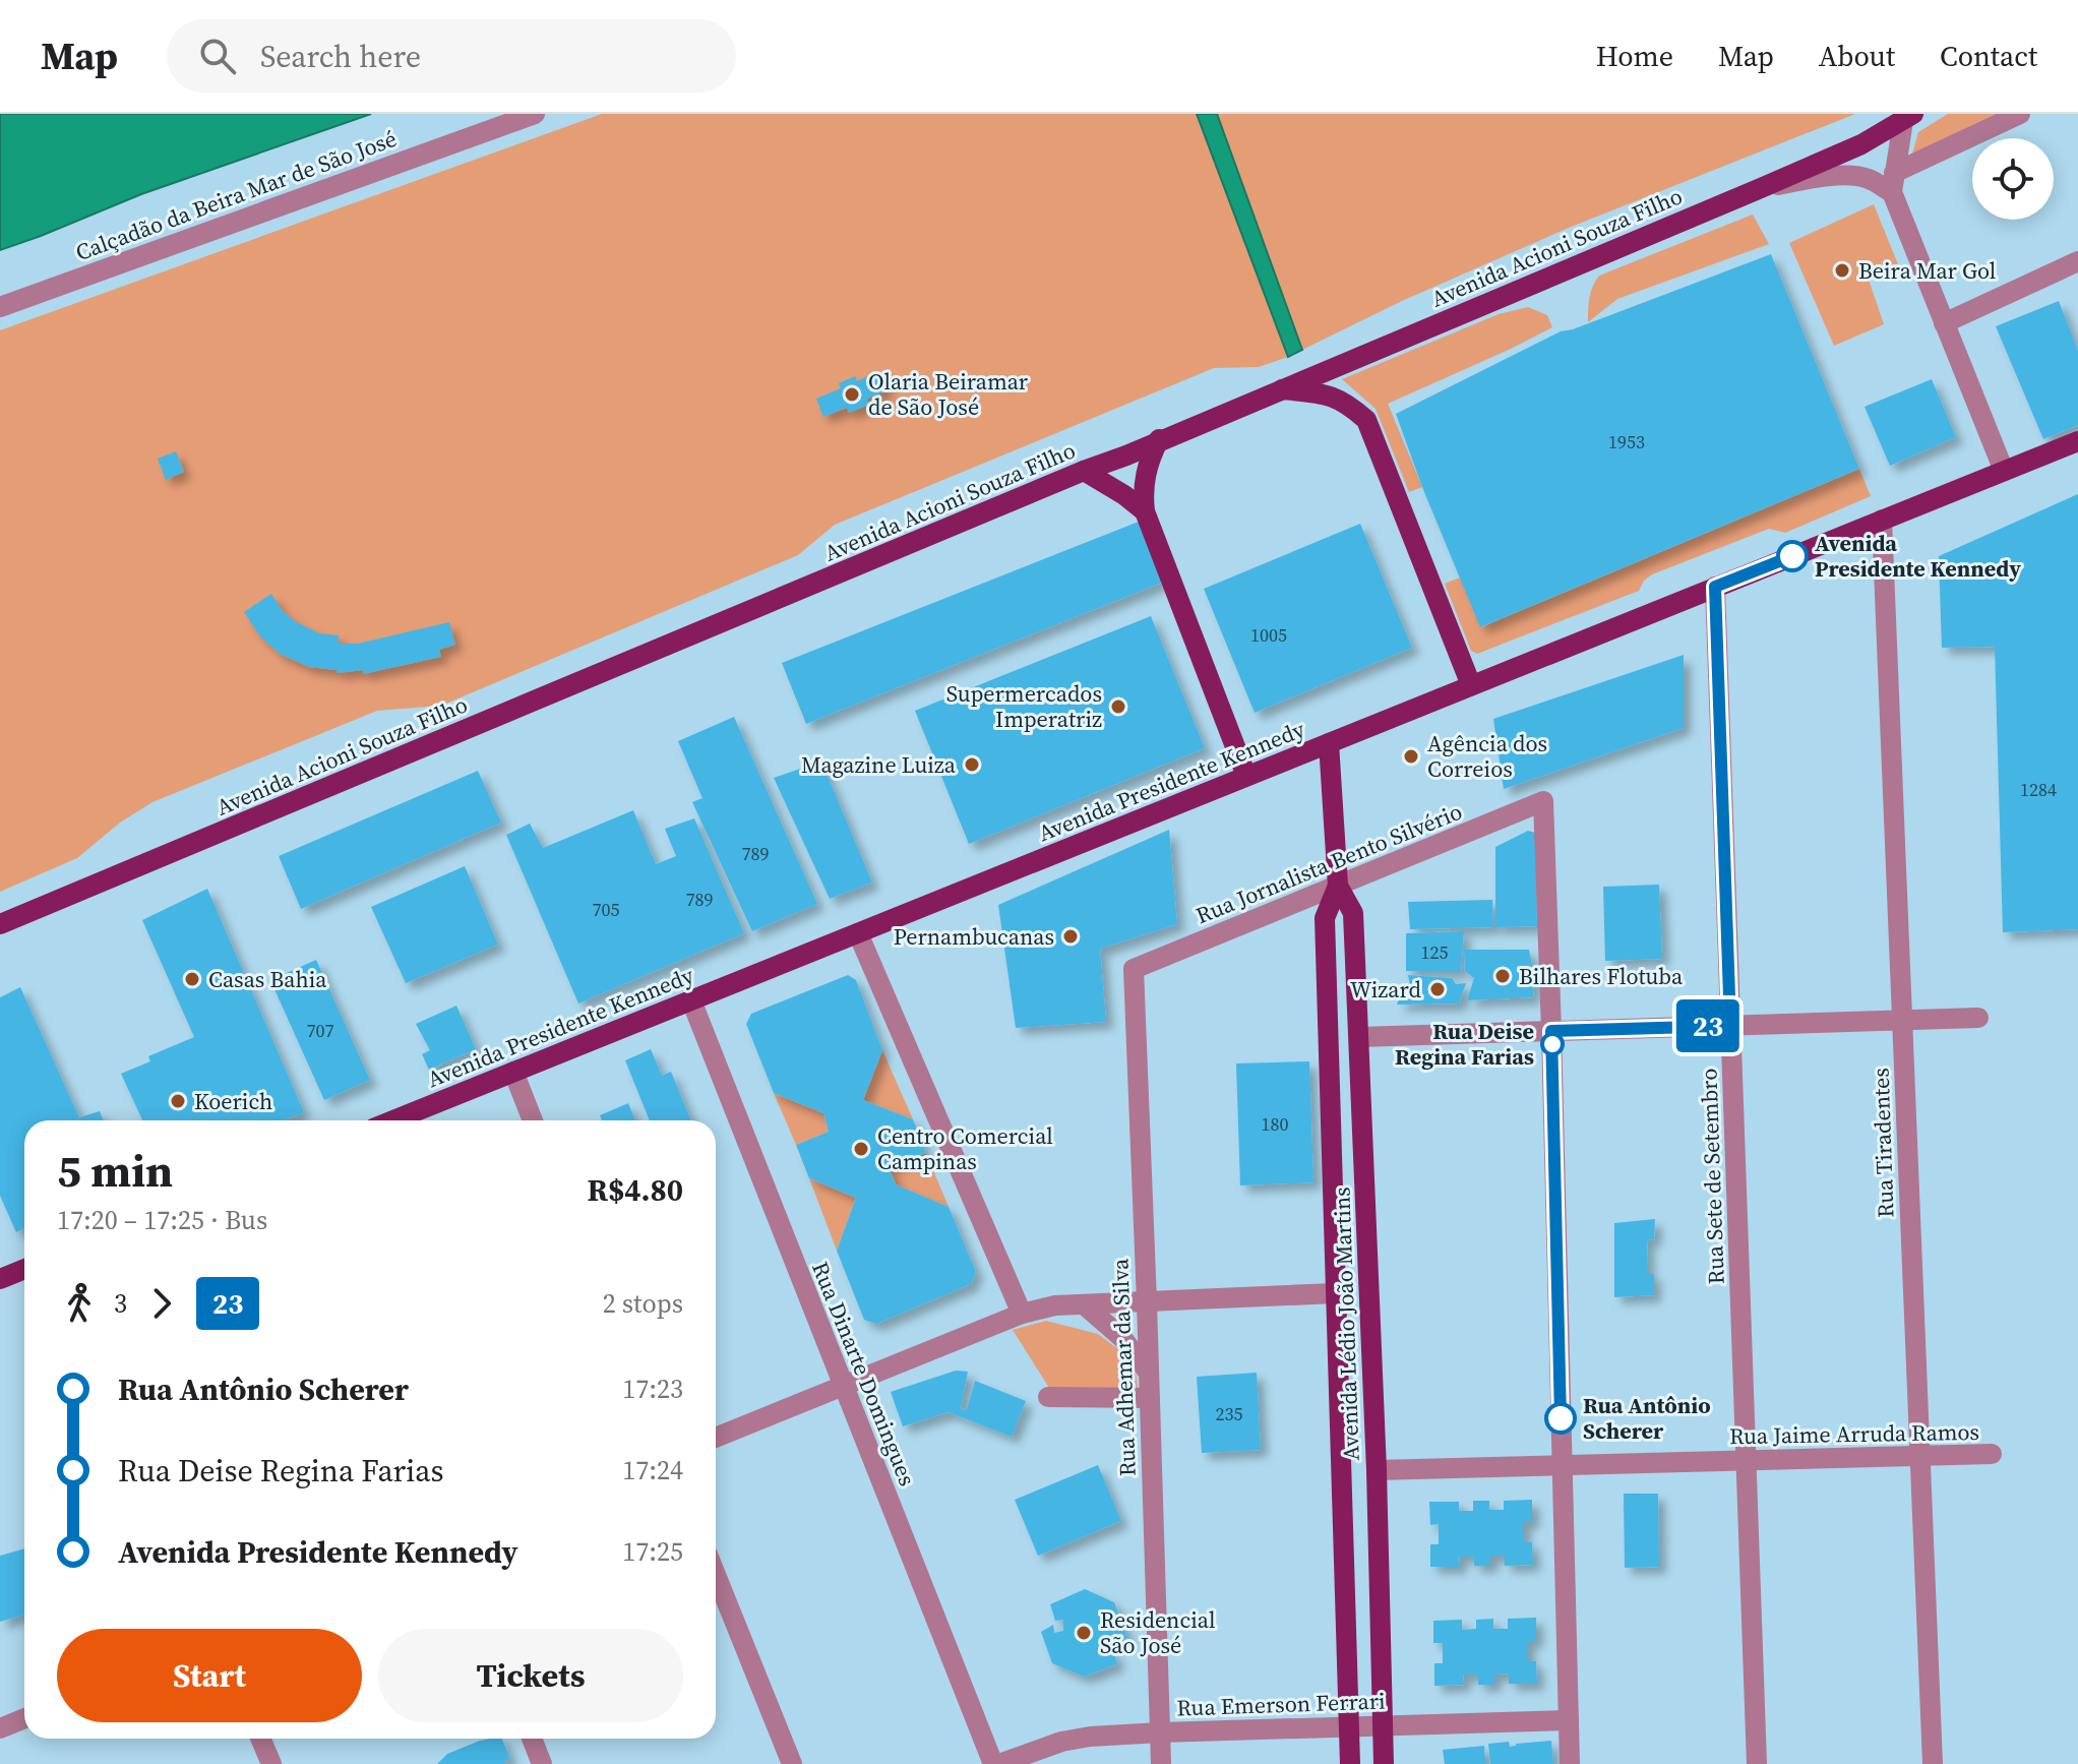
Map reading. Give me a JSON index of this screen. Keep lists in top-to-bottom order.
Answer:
{
  "streets": {
    "main road": ["Avenida Acioni Souza Filho", "Avenida Presidente Kennedy", "Avenida Lédio João Martins"],
    "street": [
      "Calçadão da Beira Mar de São José",
      "Rua Jornalista Bento Silvério",
      "Rua Tiradentes",
      "Rua Sete de Setembro",
      "Rua Adhemar da Silva",
      "Rua Dinarte Domingues",
      "Rua Jaime Arruda Ramos",
      "Rua Emerson Ferrari"
    ]
  },
  "crossings": [
    ["Avenida Presidente Kennedy", "Rua Tiradentes"],
    ["Avenida Presidente Kennedy", "Rua Sete de Setembro"],
    ["Avenida Presidente Kennedy", "Avenida Lédio João Martins"],
    ["Avenida Presidente Kennedy", "Rua Dinarte Domingues"],
    ["Rua Jornalista Bento Silvério", "Avenida Lédio João Martins"],
    ["Rua Jornalista Bento Silvério", "Rua Adhemar da Silva"],
    ["Rua Tiradentes", "Rua Jaime Arruda Ramos"],
    ["Rua Sete de Setembro", "Rua Jaime Arruda Ramos"],
    ["Avenida Lédio João Martins", "Rua Jaime Arruda Ramos"],
    ["Avenida Lédio João Martins", "Rua Emerson Ferrari"],
    ["Rua Adhemar da Silva", "Rua Emerson Ferrari"]
  ],
  "places": [
    "Beira Mar Gol",
    "Olaria Beiramar de São José",
    "Avenida Presidente Kennedy",
    "Supermercados Imperatriz",
    "Agência dos Correios",
    "Magazine Luiza",
    "Pernambucanas",
    "Bilhares Flotuba",
    "Casas Bahia",
    "Wizard",
    "Rua Deise Regina Farias",
    "Koerich",
    "Centro Comercial Campinas",
    "Rua Antônio Scherer",
    "Residencial São José"
  ],
  "lines": ["bus line 23"],
  "house_numbers": [
    "1953",
    "1005",
    "1284",
    "789",
    "789",
    "705",
    "125",
    "707",
    "180",
    "235"
  ],
  "page": {
    "header": "Map",
    "search": "Search here",
    "nav": [
      "Home",
      "Map",
      "About",
      "Contact"
    ],
    "on_map": "23",
    "heading": ["5 min", "17:20 – 17:25 · Bus", "R$4.80"],
    "legs": ["3", "23", "2 stops"],
    "list": [
      {
        "name": "Rua Antônio Scherer",
        "value": "17:23"
      },
      {
        "name": "Rua Deise Regina Farias",
        "value": "17:24"
      },
      {
        "name": "Avenida Presidente Kennedy",
        "value": "17:25"
      }
    ],
    "buttons": ["Start", "Tickets"]
  }
}
